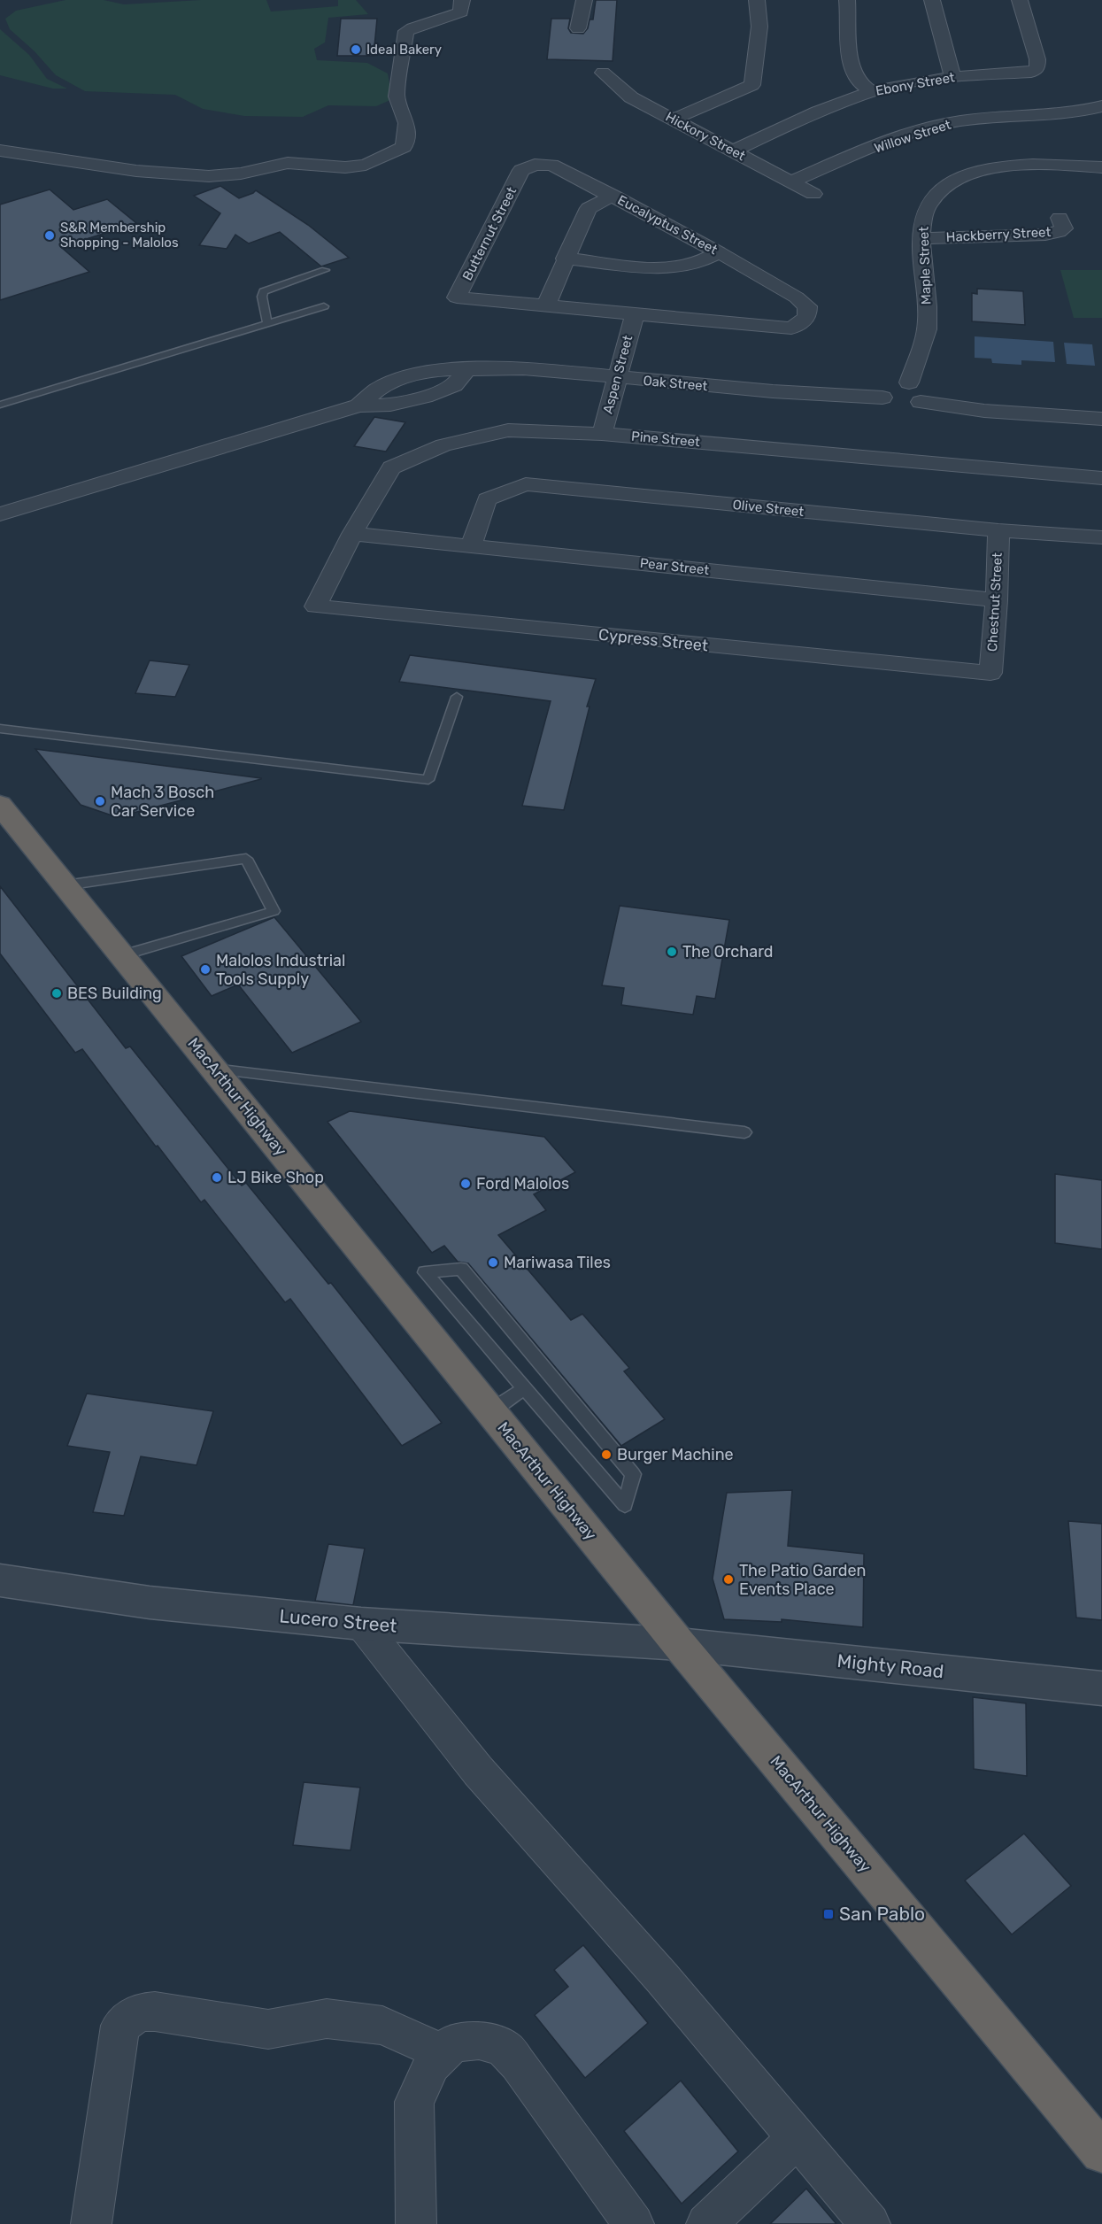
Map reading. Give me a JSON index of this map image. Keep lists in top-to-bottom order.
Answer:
{
  "streets": {
    "highway": ["MacArthur Highway"],
    "street": [
      "Ebony Street",
      "Hickory Street",
      "Willow Street",
      "Eucalyptus Street",
      "Butternut Street",
      "Hackberry Street",
      "Maple Street",
      "Aspen Street",
      "Oak Street",
      "Pine Street",
      "Olive Street",
      "Pear Street",
      "Chestnut Street",
      "Cypress Street",
      "Lucero Street",
      "Mighty Road"
    ]
  },
  "crossings": [
    ["Ebony Street", "Hickory Street"],
    ["Hickory Street", "Willow Street"],
    ["Eucalyptus Street", "Butternut Street"],
    ["Eucalyptus Street", "Aspen Street"],
    ["Hackberry Street", "Maple Street"],
    ["Aspen Street", "Oak Street"],
    ["Aspen Street", "Pine Street"],
    ["Pine Street", "Pear Street"],
    ["Pine Street", "Cypress Street"],
    ["Olive Street", "Pear Street"],
    ["Olive Street", "Chestnut Street"],
    ["Pear Street", "Chestnut Street"],
    ["Chestnut Street", "Cypress Street"],
    ["MacArthur Highway", "Lucero Street"],
    ["MacArthur Highway", "Mighty Road"],
    ["Lucero Street", "Mighty Road"]
  ],
  "places": {
    "other": [
      "Ideal Bakery",
      "S&R Membership Shopping - Malolos",
      "Mach 3 Bosch Car Service",
      "The Orchard",
      "Malolos Industrial Tools Supply",
      "BES Building",
      "LJ Bike Shop",
      "Ford Malolos",
      "Mariwasa Tiles",
      "Burger Machine",
      "The Patio Garden Events Place"
    ],
    "transit": ["San Pablo"]
  }
}
